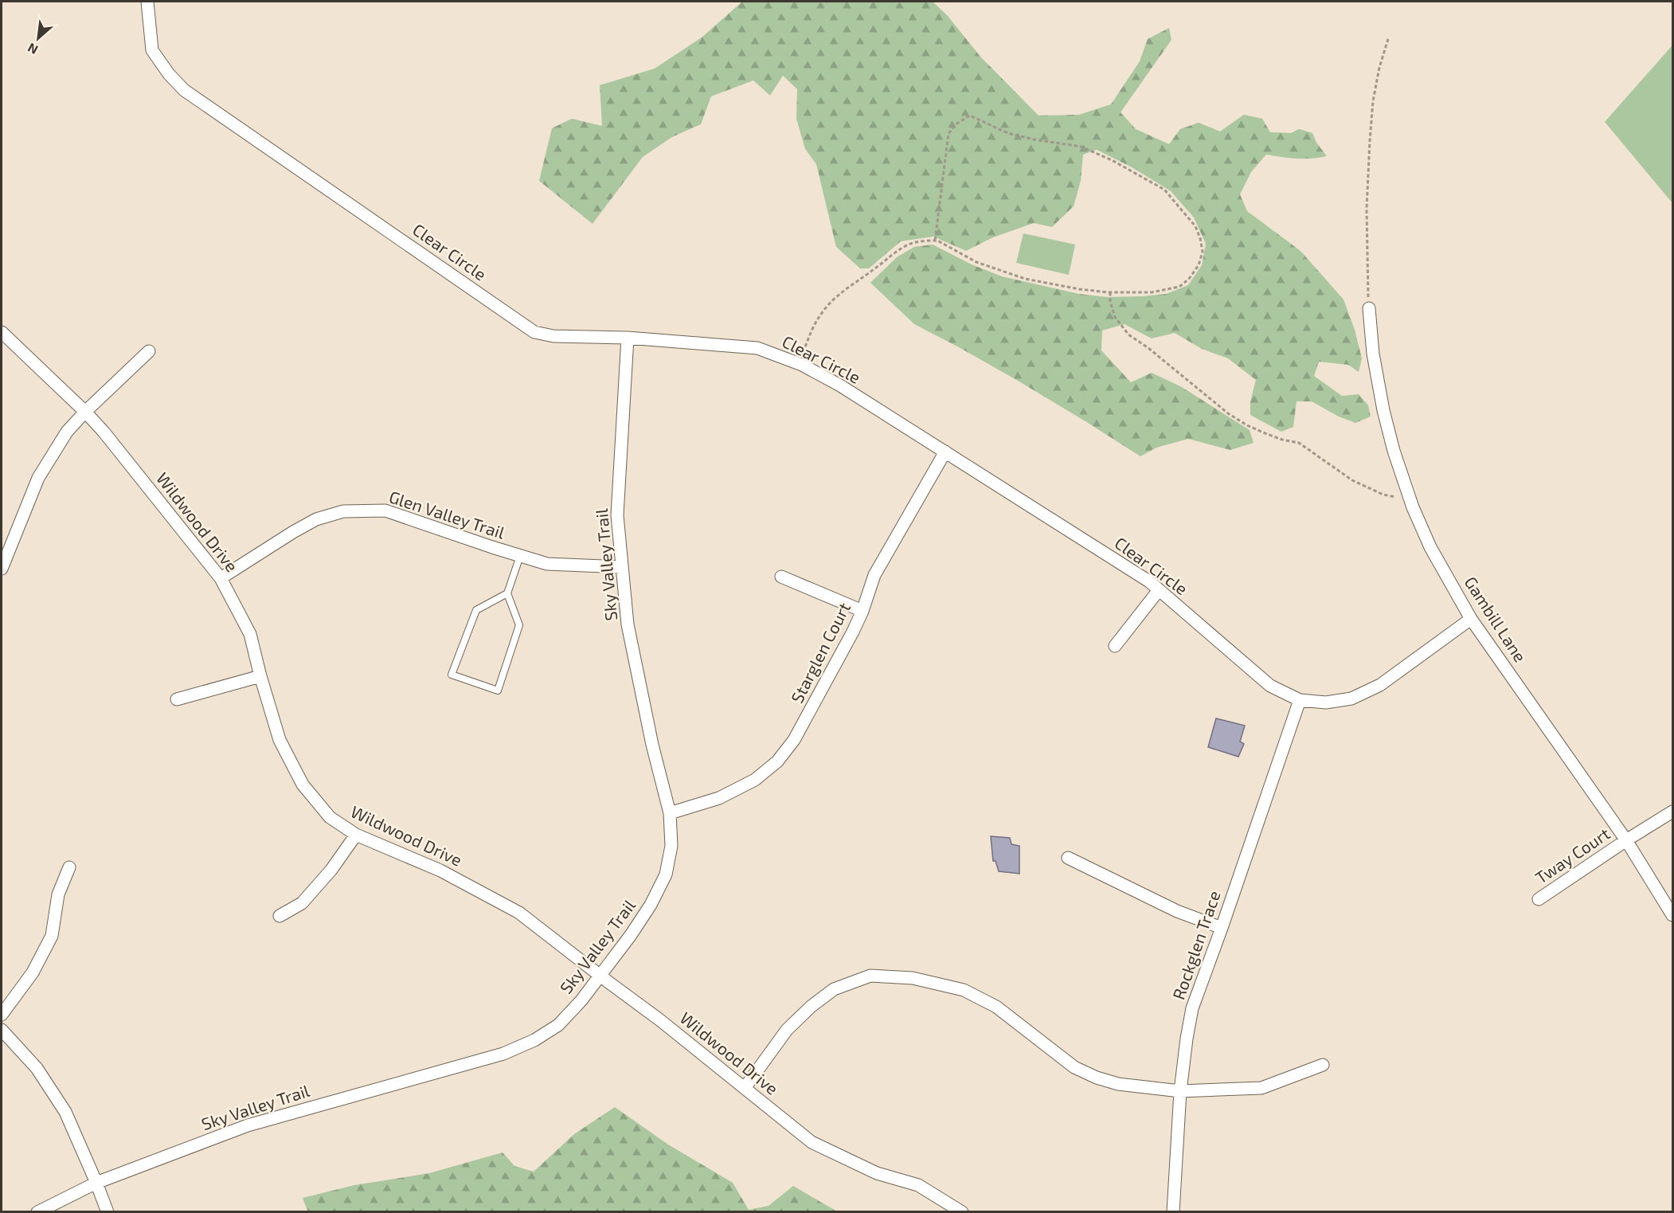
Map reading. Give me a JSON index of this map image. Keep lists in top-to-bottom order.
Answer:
{
  "streets": {
    "street": [
      "Clear Circle",
      "Glen Valley Trail",
      "Wildwood Drive",
      "Sky Valley Trail",
      "Gambill Lane",
      "Starglen Court",
      "Tway Court",
      "Rockglen Trace"
    ]
  },
  "crossings": [
    ["Clear Circle", "Sky Valley Trail"],
    ["Clear Circle", "Gambill Lane"],
    ["Clear Circle", "Starglen Court"],
    ["Clear Circle", "Rockglen Trace"],
    ["Glen Valley Trail", "Wildwood Drive"],
    ["Glen Valley Trail", "Sky Valley Trail"],
    ["Wildwood Drive", "Sky Valley Trail"],
    ["Sky Valley Trail", "Starglen Court"],
    ["Gambill Lane", "Tway Court"]
  ],
  "north": "bottom left"
}
